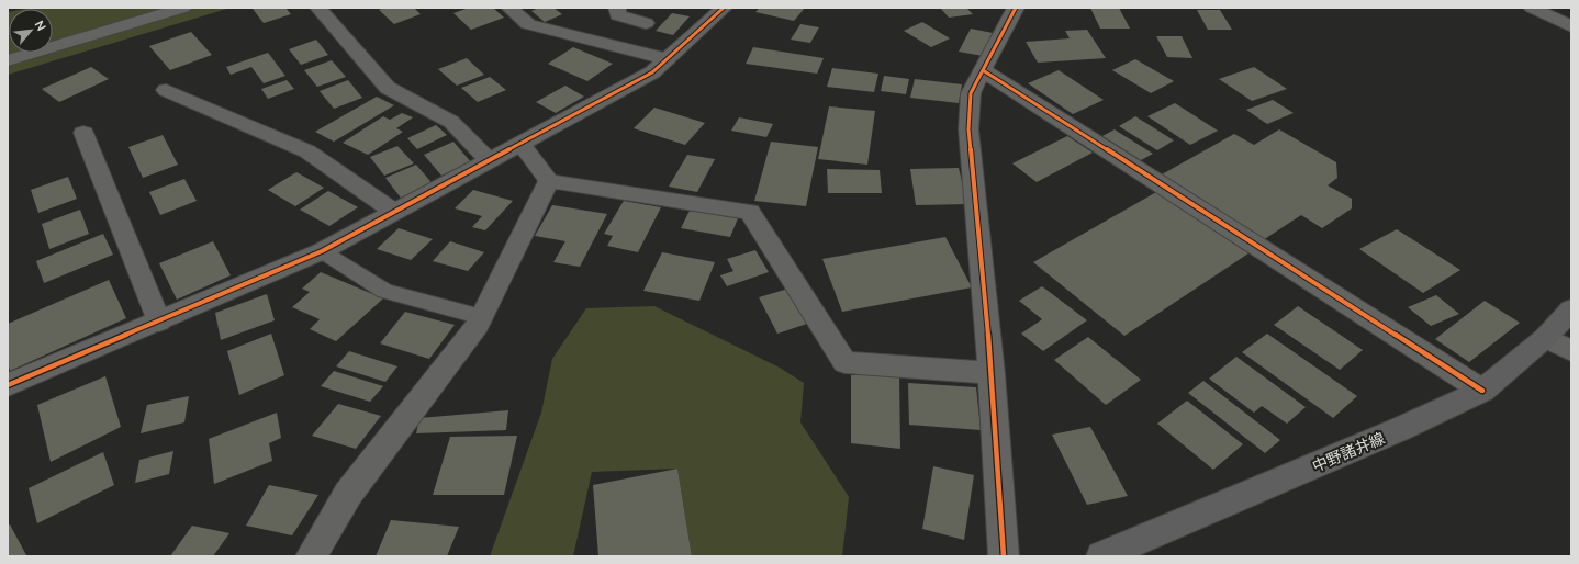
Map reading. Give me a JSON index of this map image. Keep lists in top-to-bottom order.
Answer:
{
  "streets": {
    "main road": ["中野諸井線"]
  },
  "north": "top right"
}
